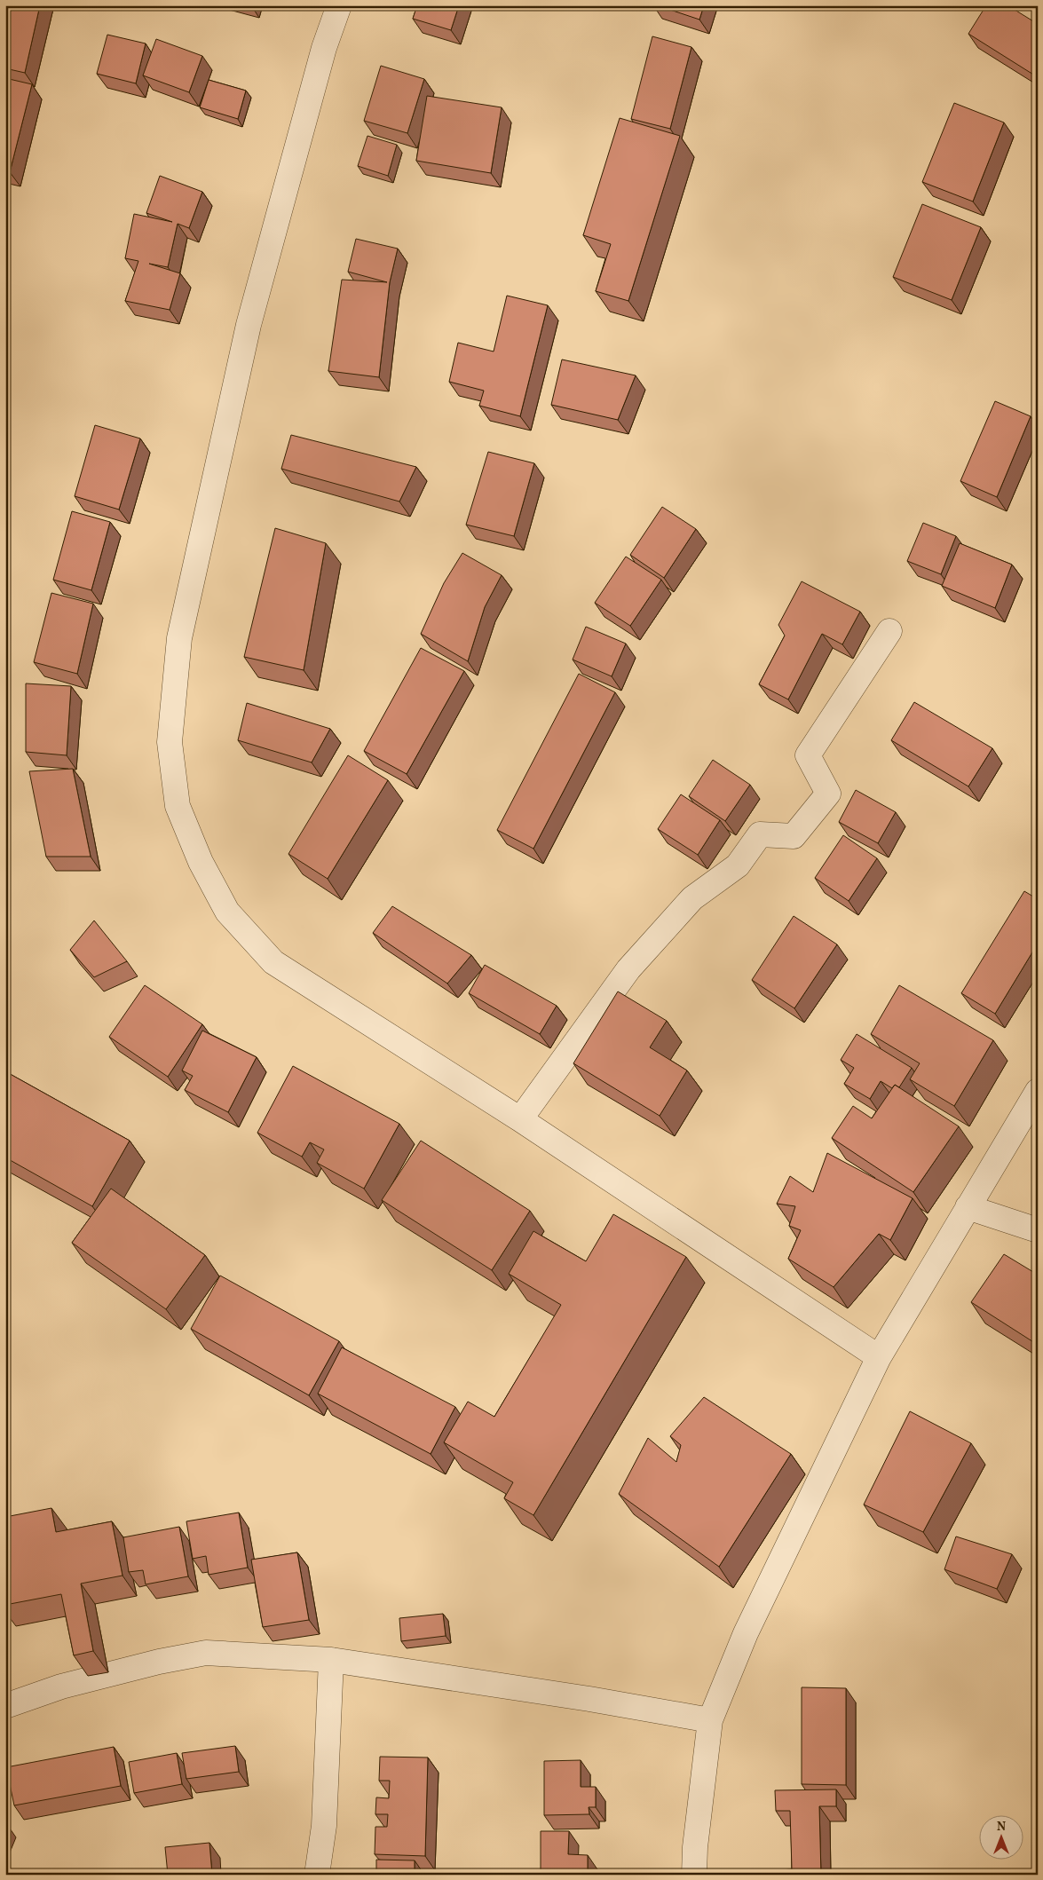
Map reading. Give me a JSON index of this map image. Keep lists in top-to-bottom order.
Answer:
{
  "north": "top"
}
